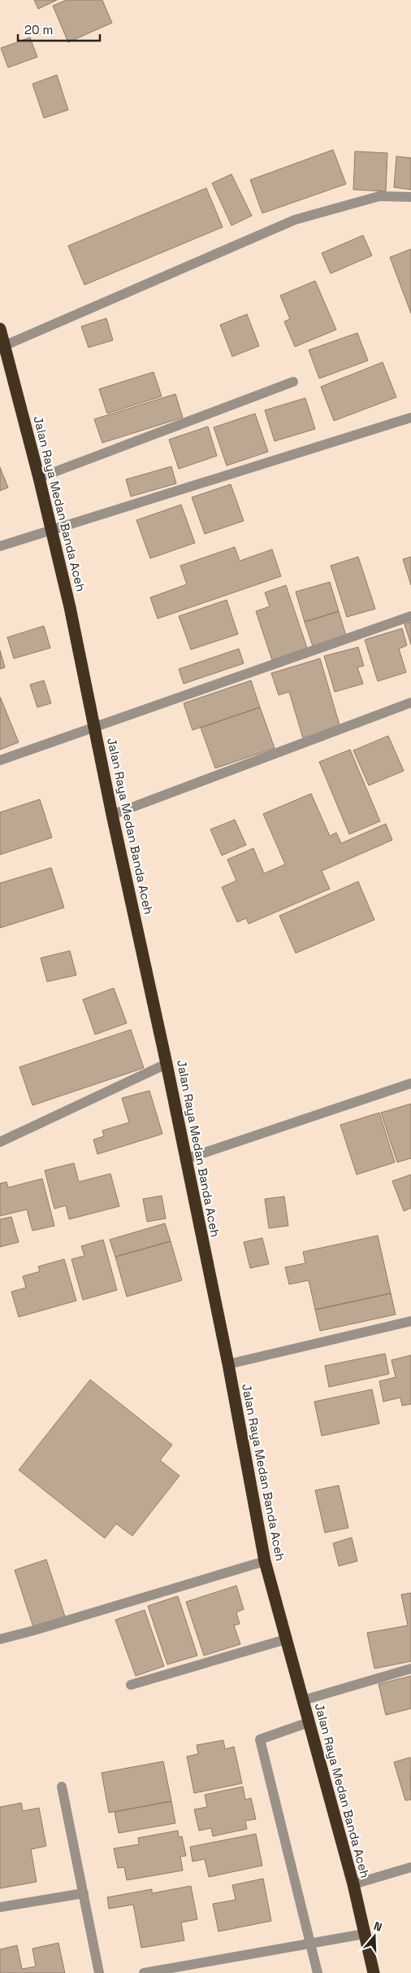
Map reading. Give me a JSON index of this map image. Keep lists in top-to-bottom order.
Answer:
{
  "streets": {
    "highway": ["Jalan Raya Medan Banda Aceh"]
  },
  "scale_bar": "20 m",
  "north": "top"
}
